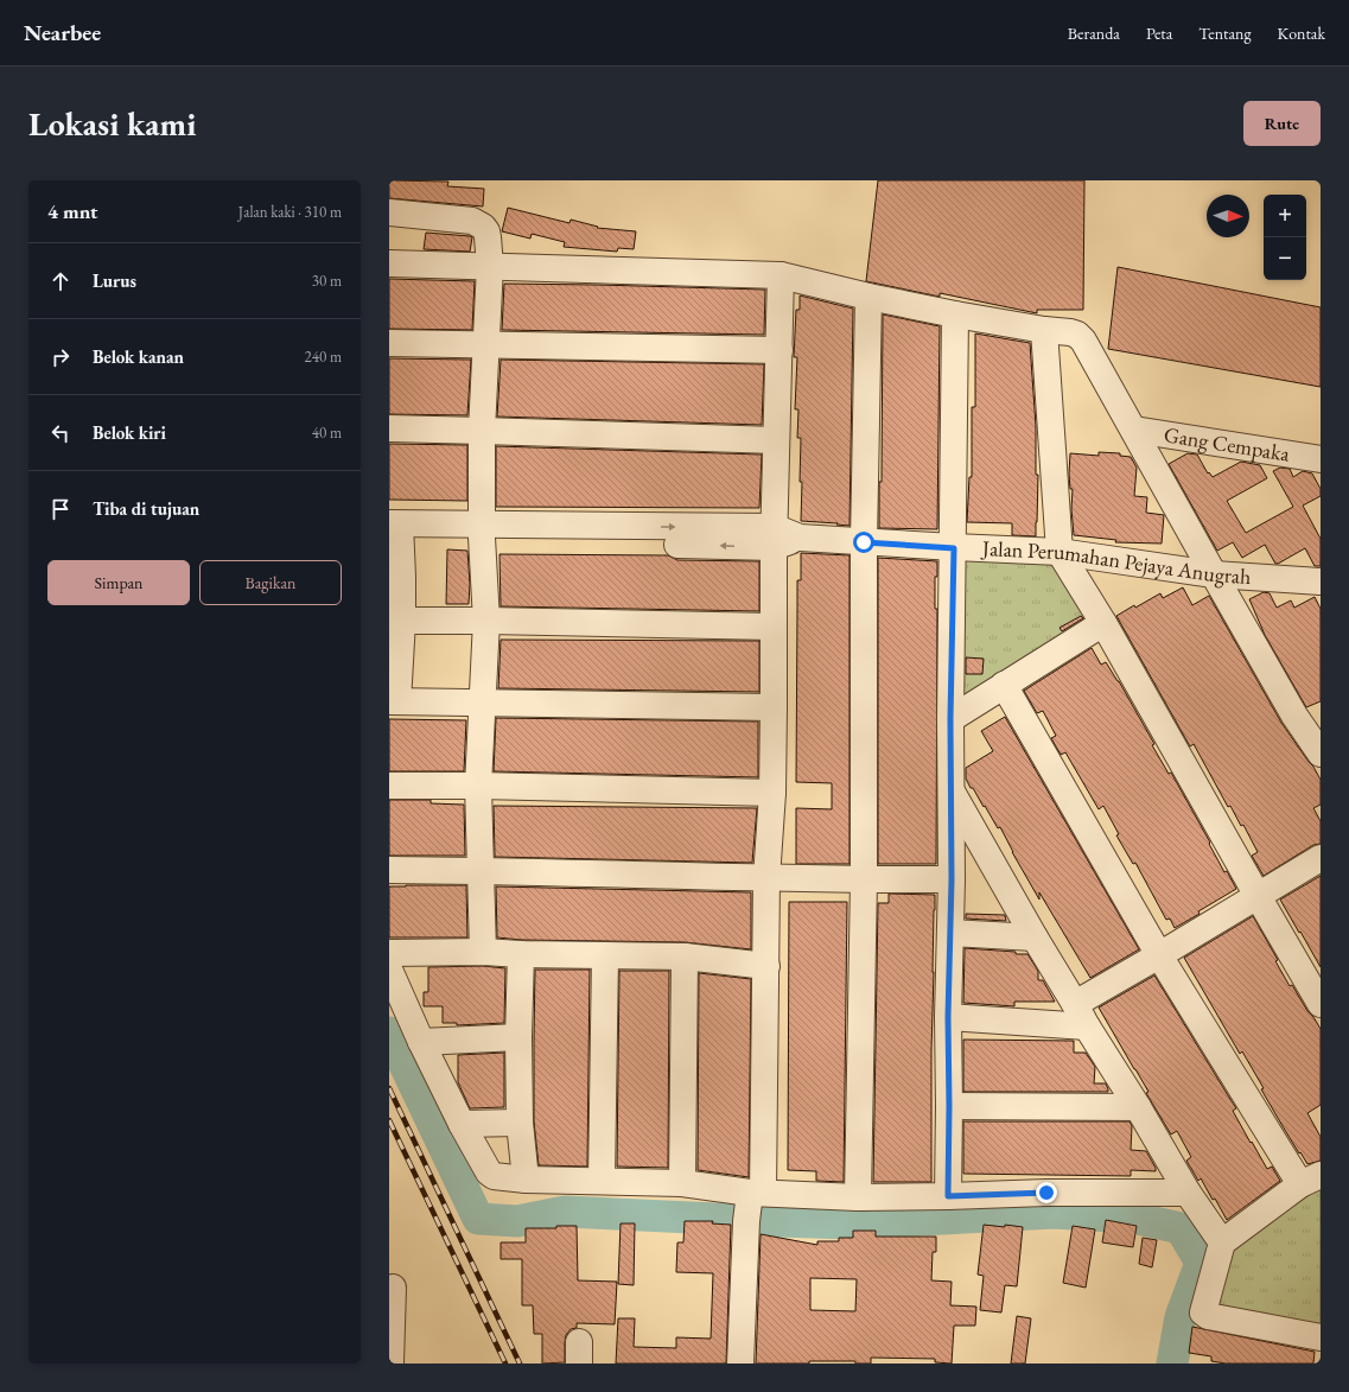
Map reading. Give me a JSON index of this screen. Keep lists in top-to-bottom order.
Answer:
{
  "streets": {
    "street": ["Gang Cempaka", "Jalan Perumahan Pejaya Anugrah"]
  },
  "north": "right",
  "page": {
    "header": "Nearbee",
    "nav": [
      "Beranda",
      "Peta",
      "Tentang",
      "Kontak"
    ],
    "buttons": [
      "Rute",
      ["Simpan", "Bagikan"]
    ],
    "title": "Lokasi kami",
    "heading": ["4 mnt", "Jalan kaki · 310 m"],
    "map_buttons": ["+", "−"],
    "list": [
      ["Lurus", "30 m"],
      ["Belok kanan", "240 m"],
      ["Belok kiri", "40 m"],
      "Tiba di tujuan"
    ]
  }
}
